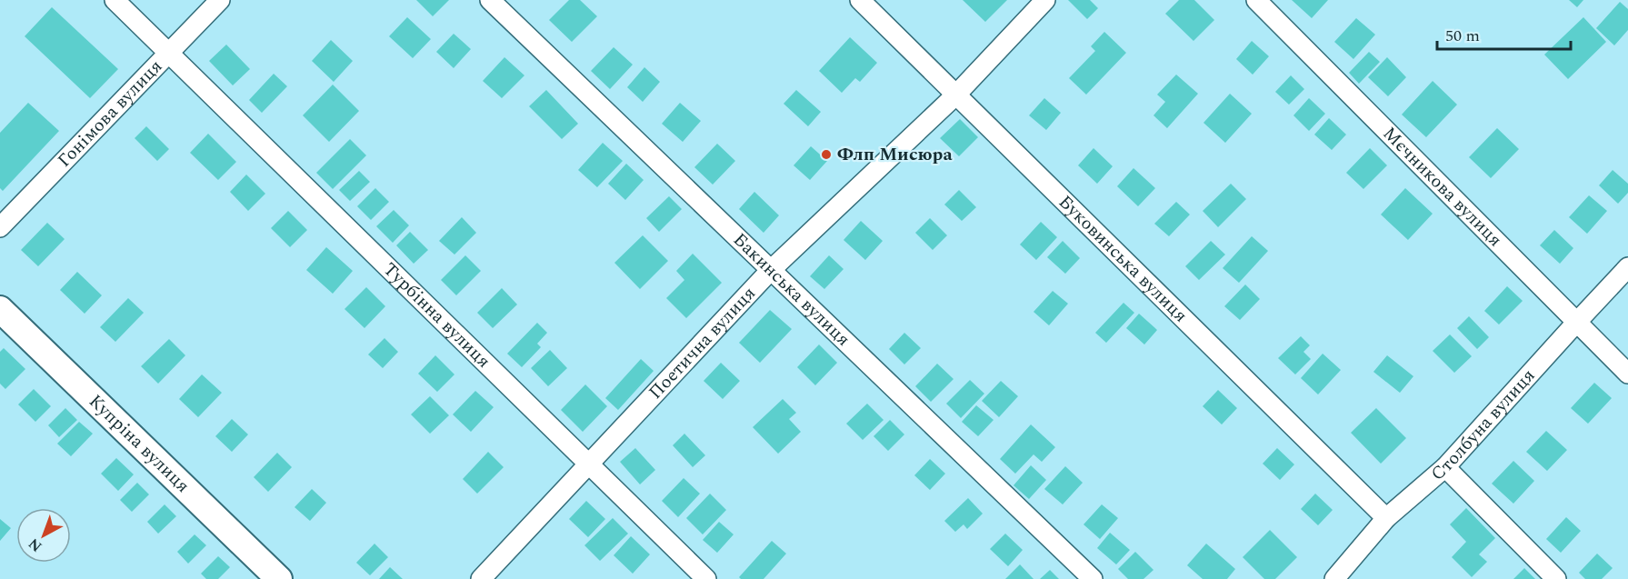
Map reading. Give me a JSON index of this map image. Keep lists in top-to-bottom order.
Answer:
{
  "streets": {
    "main road": ["Купріна вулиця"],
    "street": [
      "Гонімова вулиця",
      "Мєчникова вулиця",
      "Буковинська вулиця",
      "Бакинська вулиця",
      "Турбінна вулиця",
      "Поетична вулиця",
      "Столбуна вулиця"
    ]
  },
  "crossings": [
    ["Гонімова вулиця", "Турбінна вулиця"],
    ["Мєчникова вулиця", "Столбуна вулиця"],
    ["Буковинська вулиця", "Поетична вулиця"],
    ["Буковинська вулиця", "Столбуна вулиця"],
    ["Бакинська вулиця", "Поетична вулиця"],
    ["Турбінна вулиця", "Поетична вулиця"]
  ],
  "places": ["Флп Мисюра"],
  "scale_bar": "50 m",
  "north": "bottom left"
}
